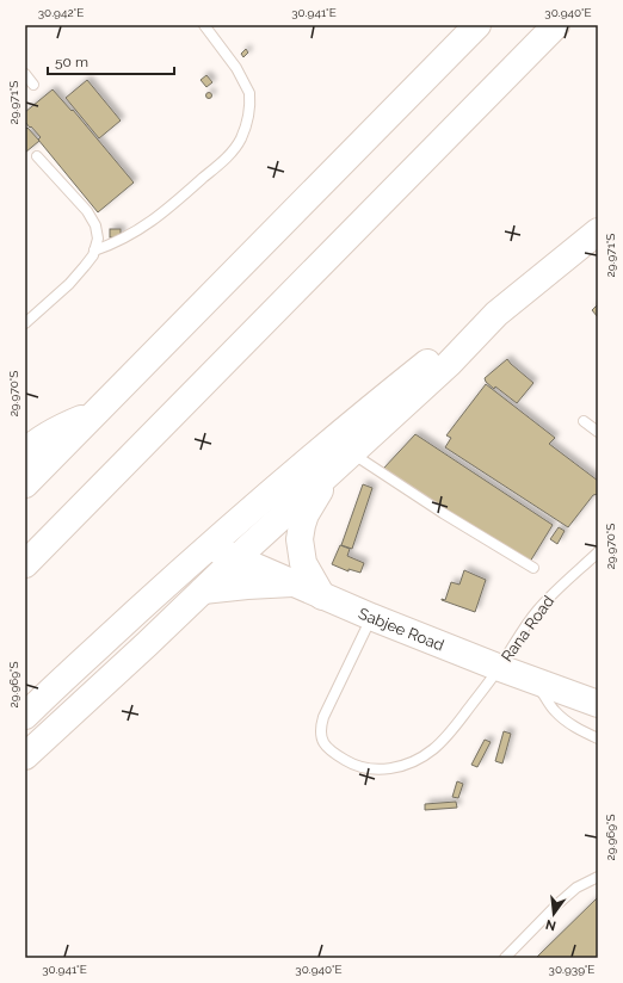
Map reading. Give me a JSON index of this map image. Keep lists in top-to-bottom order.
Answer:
{
  "streets": {
    "main road": ["Sabjee Road"],
    "lane": ["Rana Road"]
  },
  "crossings": [
    ["Sabjee Road", "Rana Road"]
  ],
  "scale_bar": "50 m",
  "north": "bottom",
  "coordinates": [
    "30.942°E",
    "30.941°E",
    "30.940°E",
    "29.971°S",
    "29.970°S",
    "29.969°S",
    "30.939°E"
  ]
}
